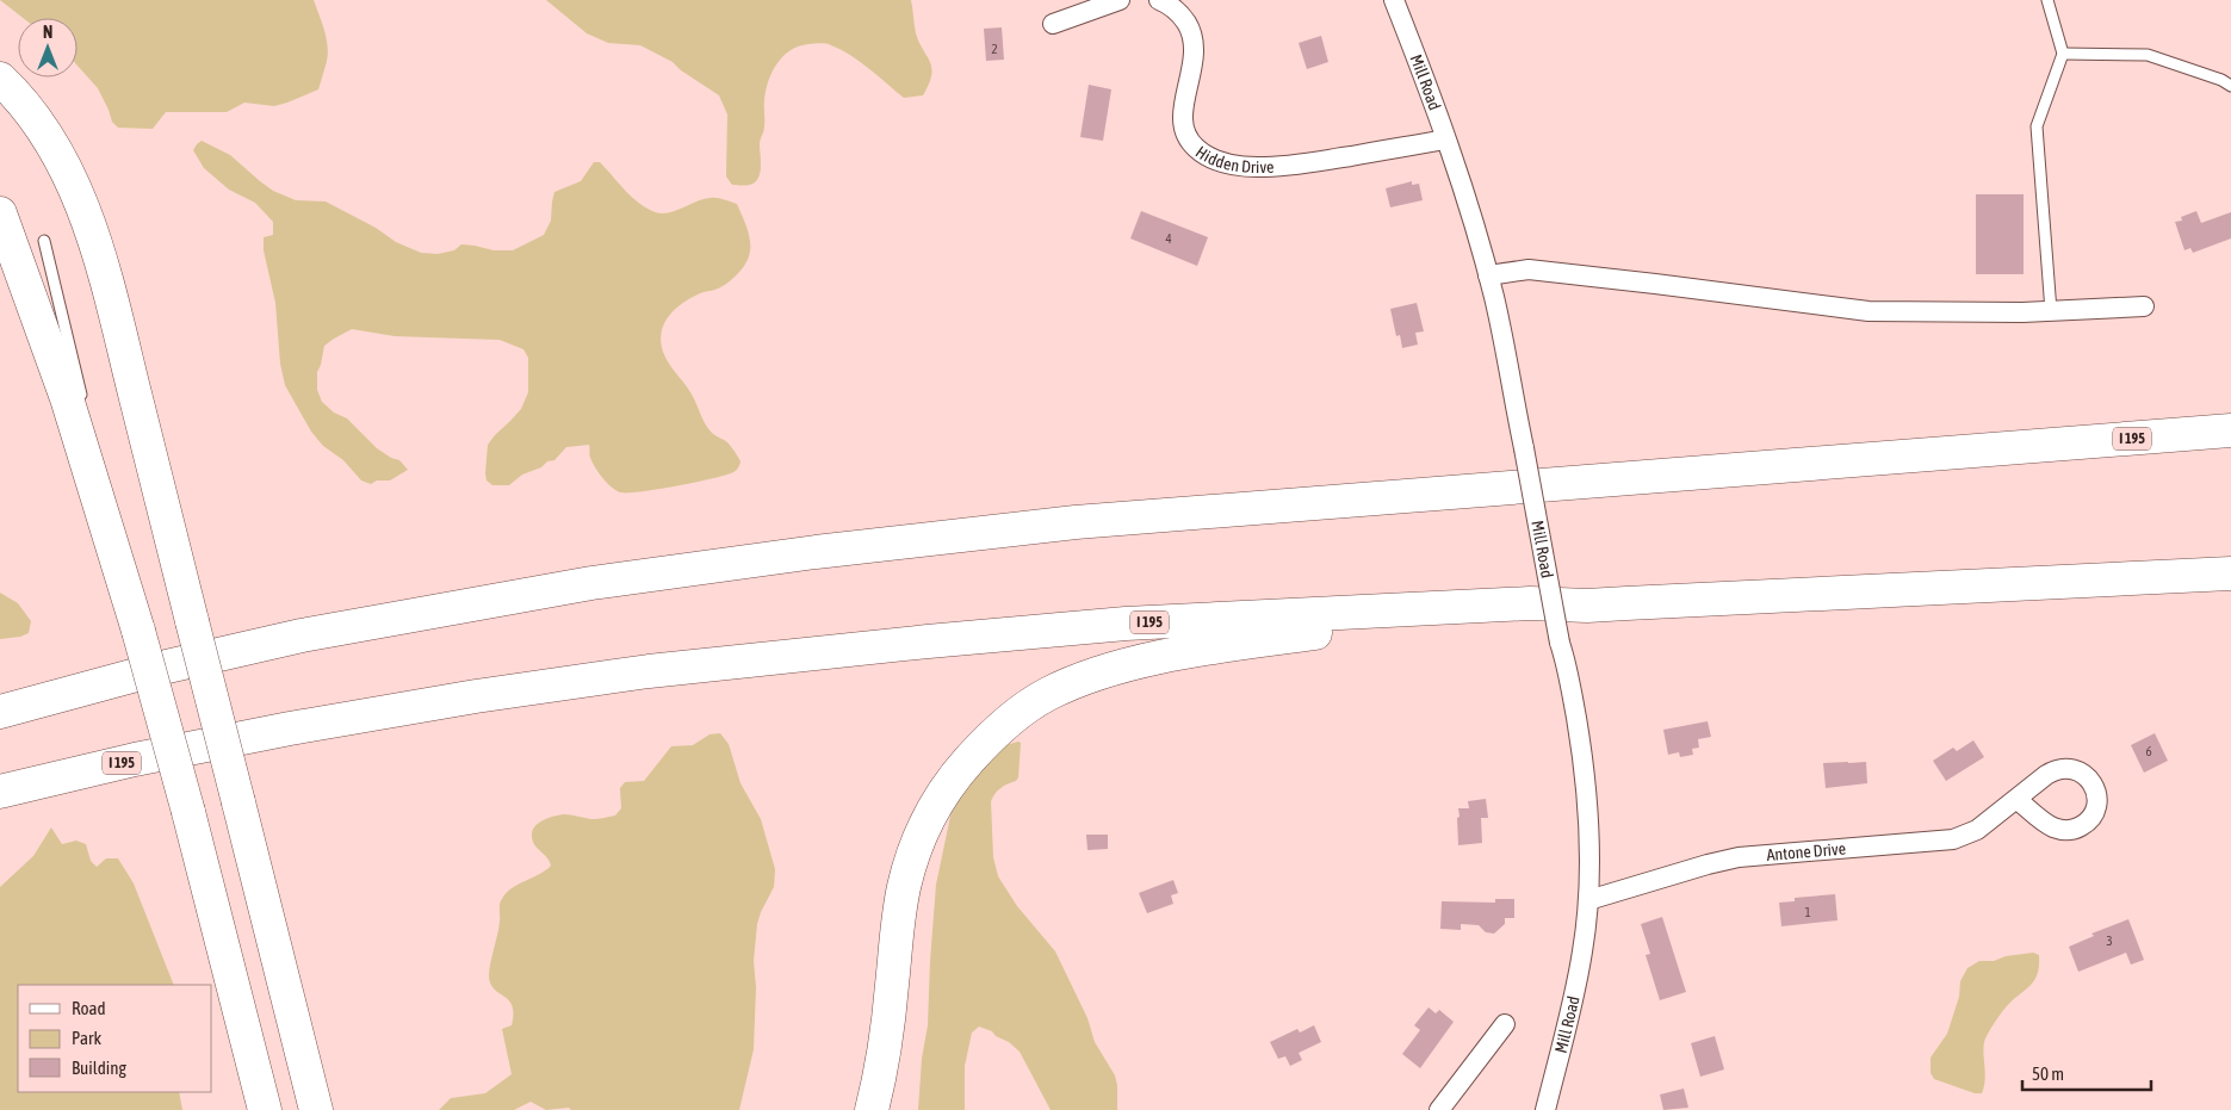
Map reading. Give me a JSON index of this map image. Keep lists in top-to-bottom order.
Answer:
{
  "streets": {
    "highway": ["I 195"],
    "street": ["Mill Road", "Hidden Drive", "Antone Drive"]
  },
  "crossings": [
    ["Mill Road", "Hidden Drive"],
    ["Mill Road", "Antone Drive"]
  ],
  "house_numbers": [
    "2",
    "4",
    "6",
    "1",
    "3"
  ],
  "legend": ["Road", "Park", "Building"],
  "scale_bar": "50 m",
  "north": "top"
}
